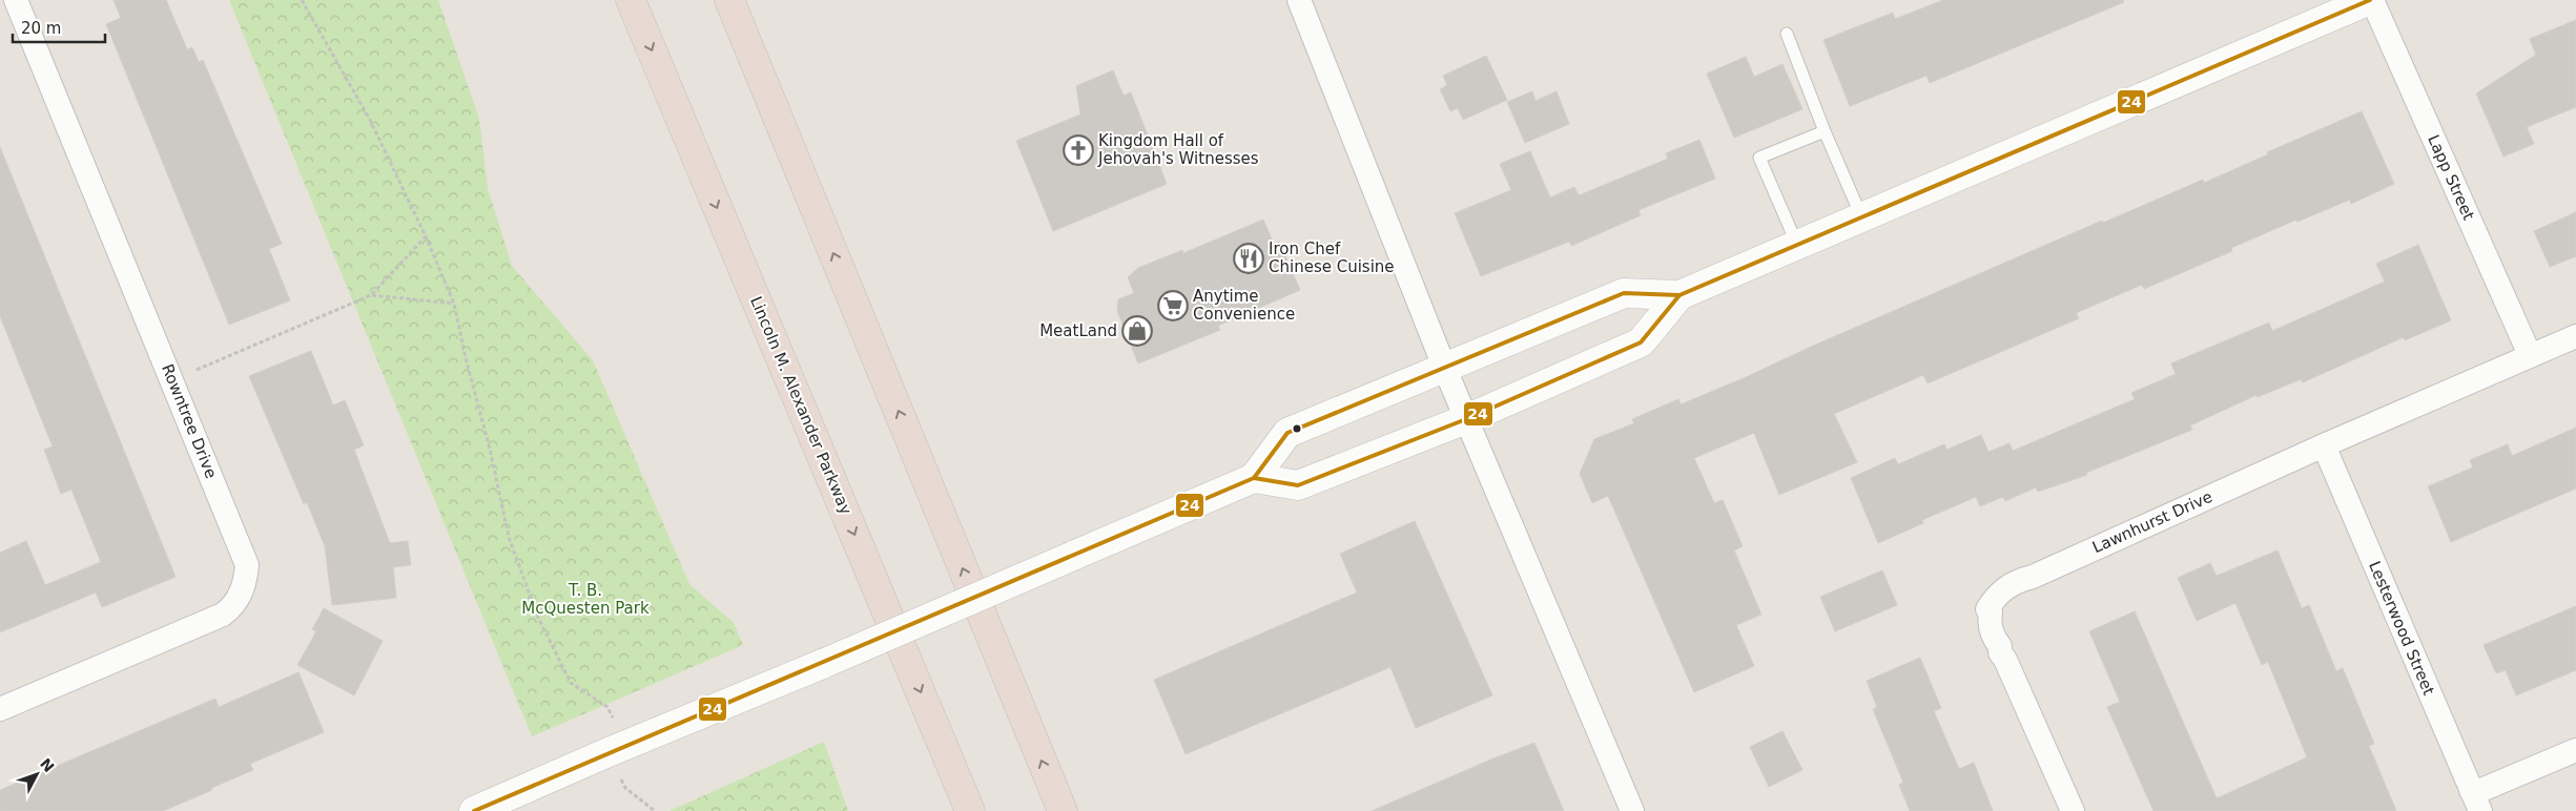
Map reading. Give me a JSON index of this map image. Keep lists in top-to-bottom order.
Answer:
{
  "streets": {
    "highway": ["Lincoln M. Alexander Parkway"],
    "street": [
      "Lapp Street",
      "Rowntree Drive",
      "Lawnhurst Drive",
      "Lesterwood Street"
    ]
  },
  "crossings": [
    ["Lapp Street", "Lawnhurst Drive"],
    ["Lawnhurst Drive", "Lesterwood Street"]
  ],
  "parks": ["T. B. McQuesten Park"],
  "places": {
    "church": ["Kingdom Hall of Jehovah's Witnesses"],
    "restaurant": ["Iron Chef Chinese Cuisine"],
    "supermarket": ["Anytime Convenience"],
    "shop": ["MeatLand"]
  },
  "lines": ["transit line 24"],
  "scale_bar": "20 m",
  "north": "top right"
}
